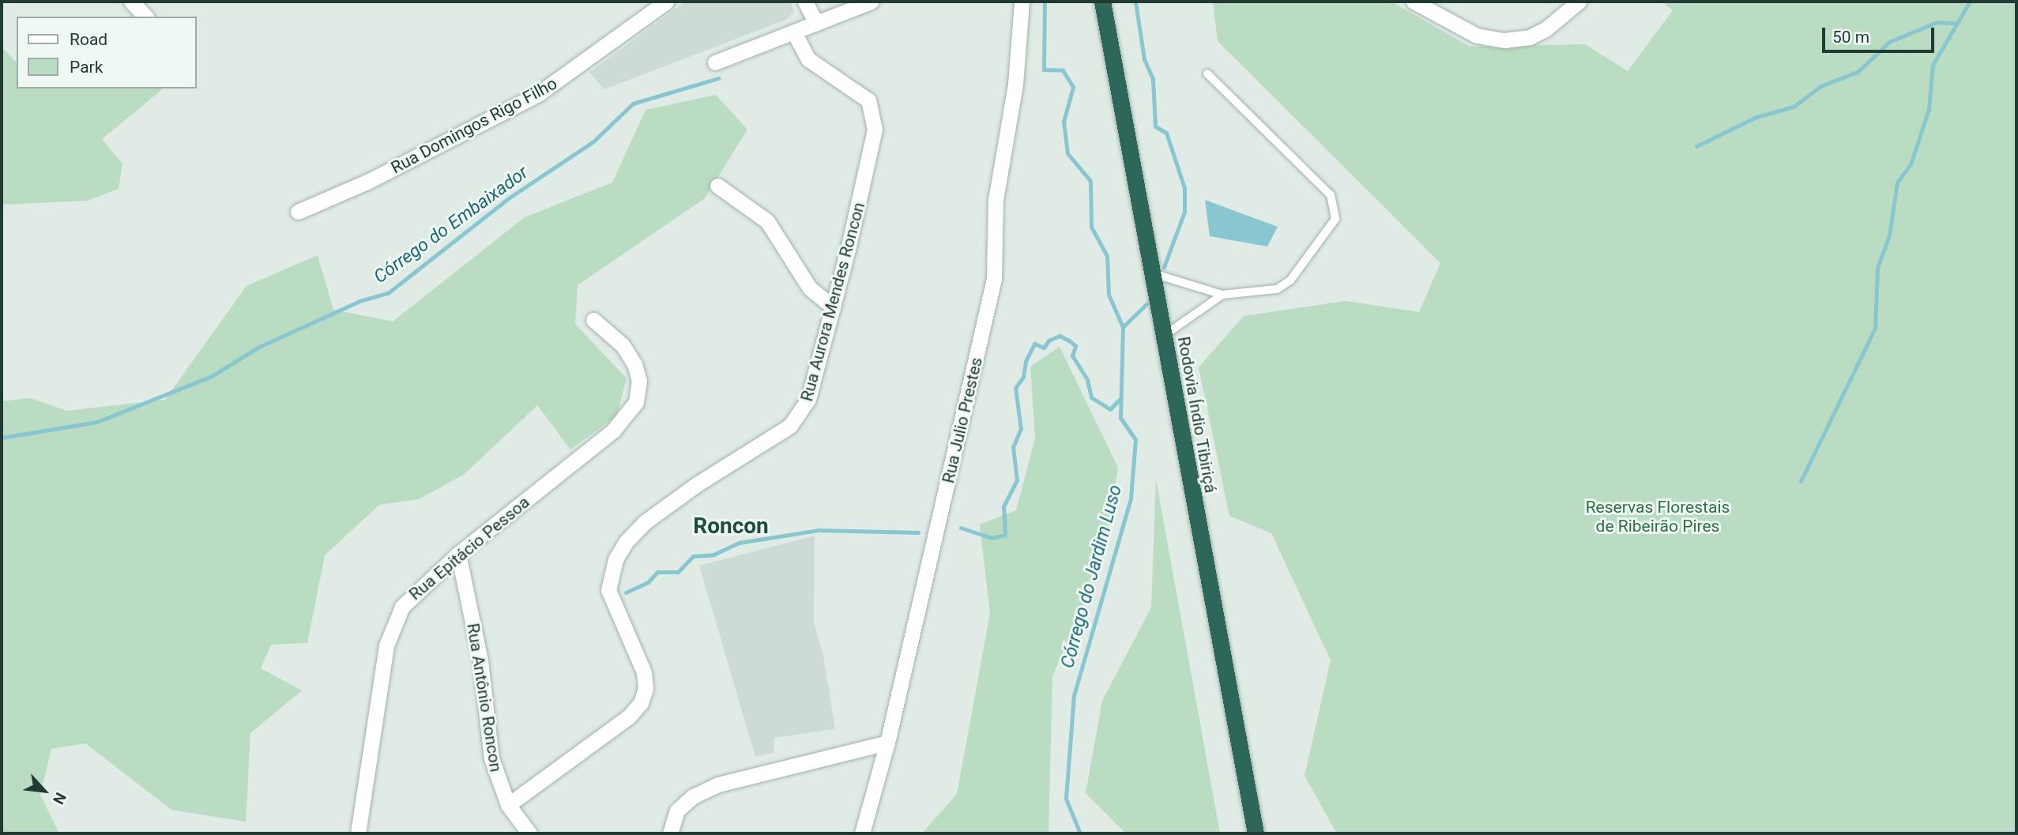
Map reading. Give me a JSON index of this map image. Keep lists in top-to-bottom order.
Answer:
{
  "streets": {
    "highway": ["Rodovia Índio Tibiriçá"],
    "street": [
      "Rua Domingos Rigo Filho",
      "Rua Aurora Mendes Roncon",
      "Rua Julio Prestes",
      "Rua Epitácio Pessoa",
      "Rua Antônio Roncon"
    ]
  },
  "crossings": [
    ["Rua Aurora Mendes Roncon", "Rua Antônio Roncon"],
    ["Rua Epitácio Pessoa", "Rua Antônio Roncon"]
  ],
  "districts": ["Roncon"],
  "water": ["Córrego do Embaixador", "Córrego do Jardim Luso"],
  "parks": ["Reservas Florestais de Ribeirão Pires"],
  "legend": ["Road", "Park"],
  "scale_bar": "50 m",
  "north": "bottom right"
}
